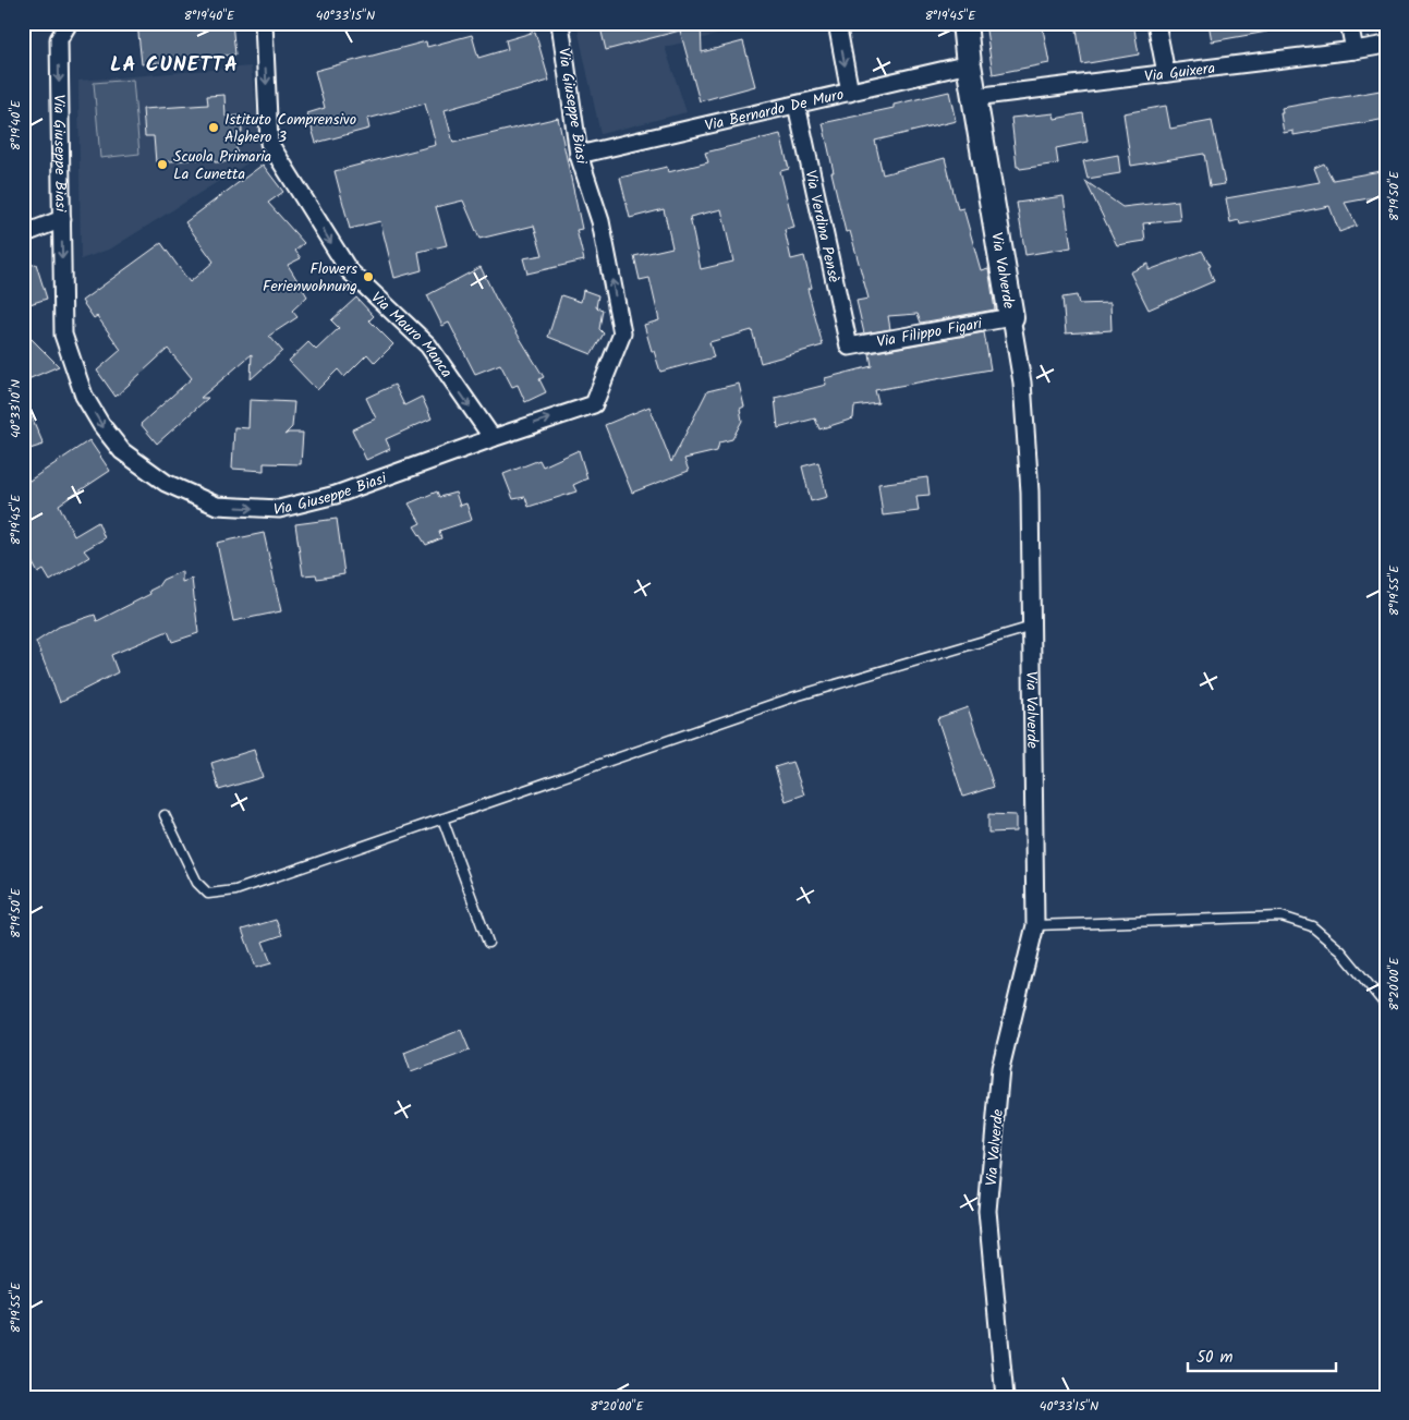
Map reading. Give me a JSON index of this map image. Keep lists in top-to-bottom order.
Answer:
{
  "streets": {
    "street": [
      "Via Guixera",
      "Via Giuseppe Biasi",
      "Via Bernardo De Muro",
      "Via Verdina Pensè",
      "Via Valverde",
      "Via Filippo Figari",
      "Via Mauro Manca"
    ]
  },
  "crossings": [
    ["Via Guixera", "Via Valverde"],
    ["Via Giuseppe Biasi", "Via Bernardo De Muro"],
    ["Via Giuseppe Biasi", "Via Mauro Manca"],
    ["Via Bernardo De Muro", "Via Verdina Pensè"],
    ["Via Bernardo De Muro", "Via Valverde"],
    ["Via Verdina Pensè", "Via Filippo Figari"],
    ["Via Valverde", "Via Filippo Figari"]
  ],
  "one_way": ["Via Mauro Manca"],
  "districts": ["LA CUNETTA"],
  "places": ["Istituto Comprensivo Alghero 3", "Scuola Primaria La Cunetta", "Flowers Ferienwohnung"],
  "scale_bar": "50 m",
  "coordinates": [
    "8°19'40\"E",
    "40°33'15\"N",
    "8°19'45\"E",
    "8°19'50\"E",
    "40°33'10\"N",
    "8°19'55\"E",
    "8°20'00\"E"
  ]
}
